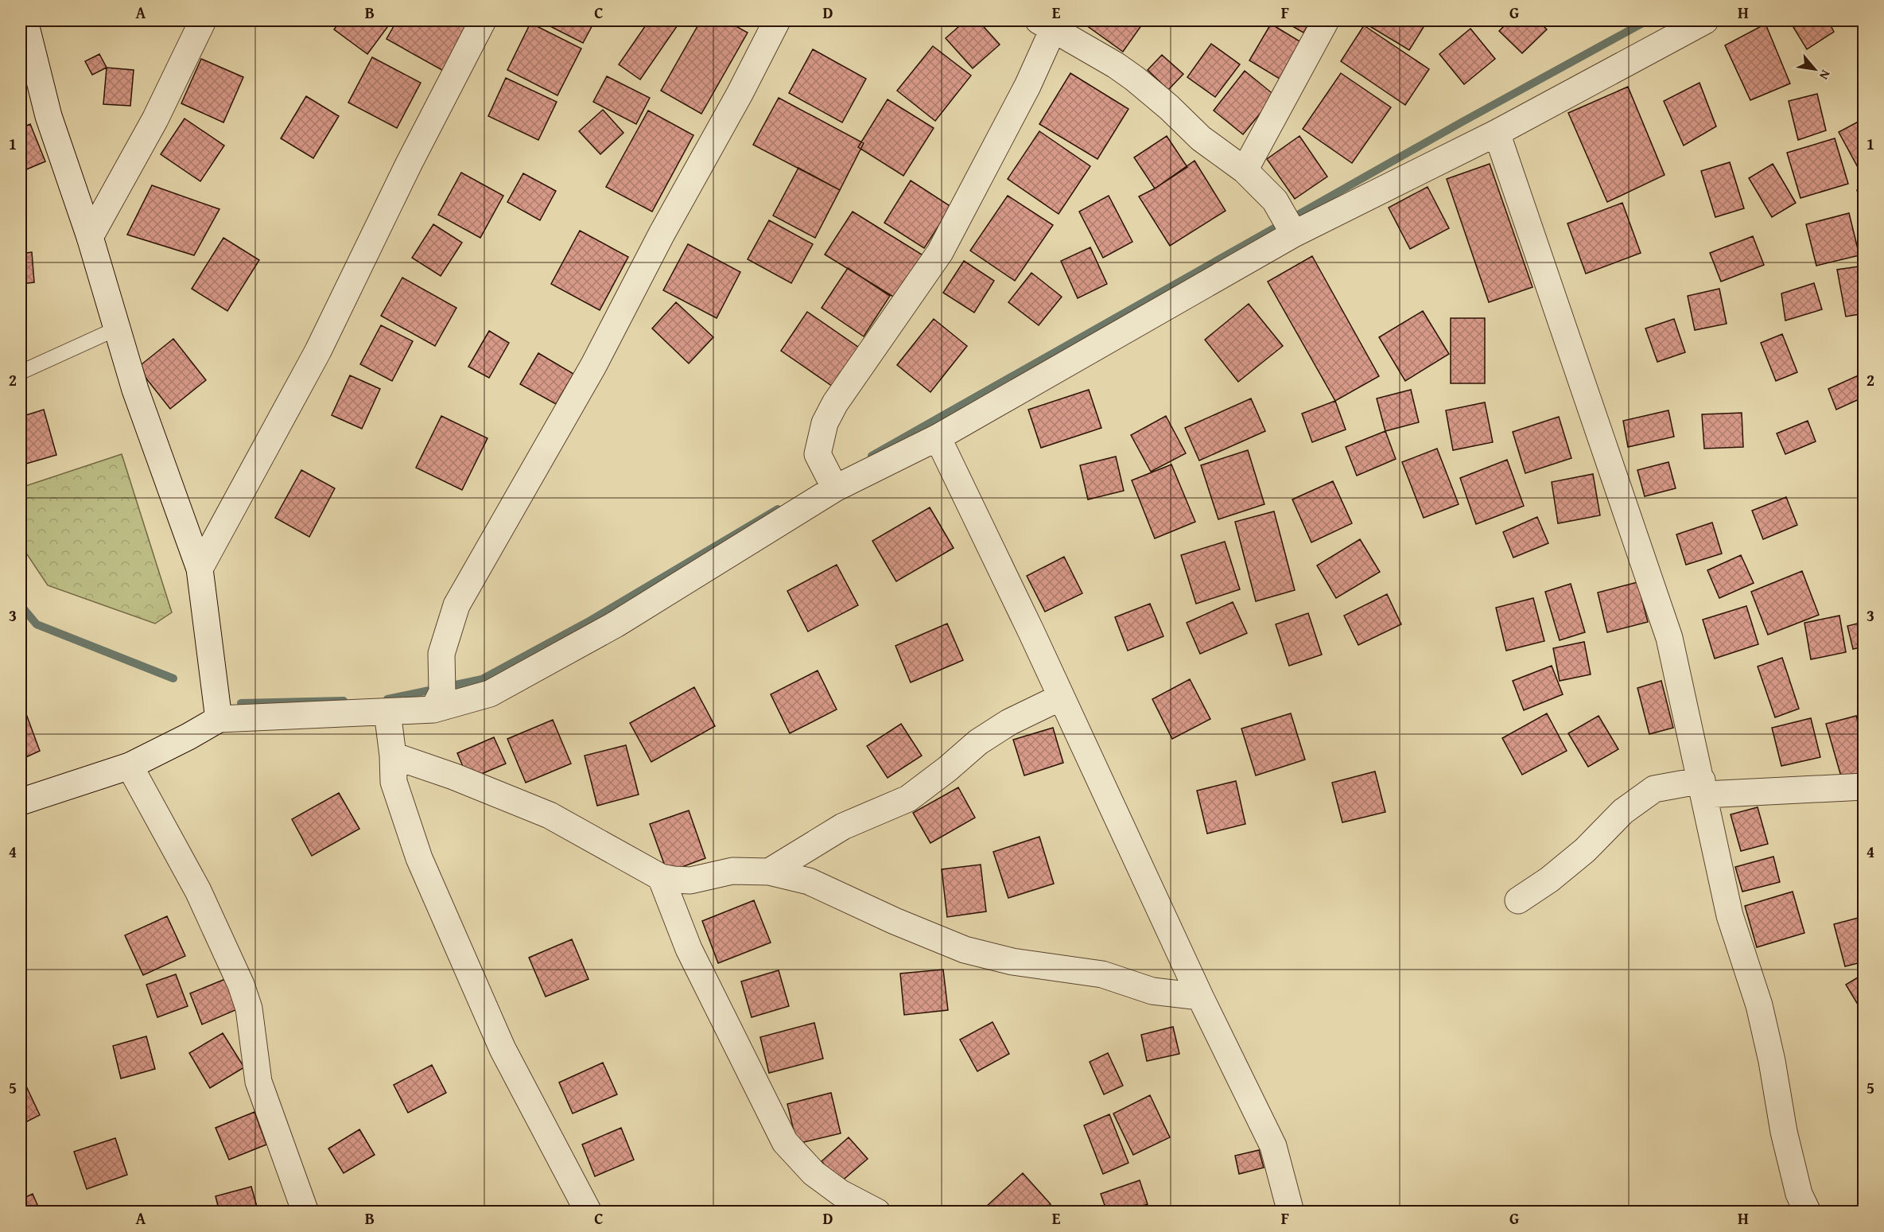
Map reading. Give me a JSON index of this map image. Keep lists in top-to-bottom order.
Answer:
{
  "north": "bottom right",
  "grid": {
    "columns": [
      "A",
      "B",
      "C",
      "D",
      "E",
      "F",
      "G",
      "H"
    ],
    "rows": [
      "1",
      "2",
      "3",
      "4",
      "5"
    ]
  }
}
